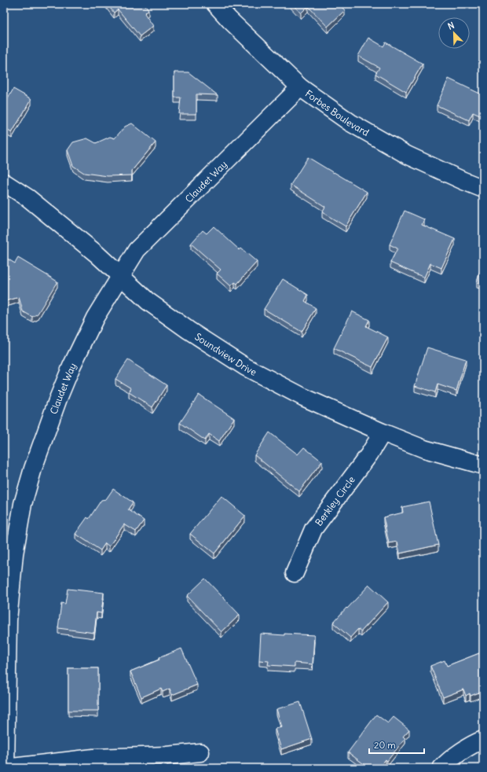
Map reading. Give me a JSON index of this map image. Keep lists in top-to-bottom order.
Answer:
{
  "streets": {
    "street": [
      "Forbes Boulevard",
      "Claudet Way",
      "Soundview Drive",
      "Berkley Circle"
    ]
  },
  "crossings": [
    ["Forbes Boulevard", "Claudet Way"],
    ["Claudet Way", "Soundview Drive"],
    ["Soundview Drive", "Berkley Circle"]
  ],
  "scale_bar": "20 m",
  "north": "top left"
}
